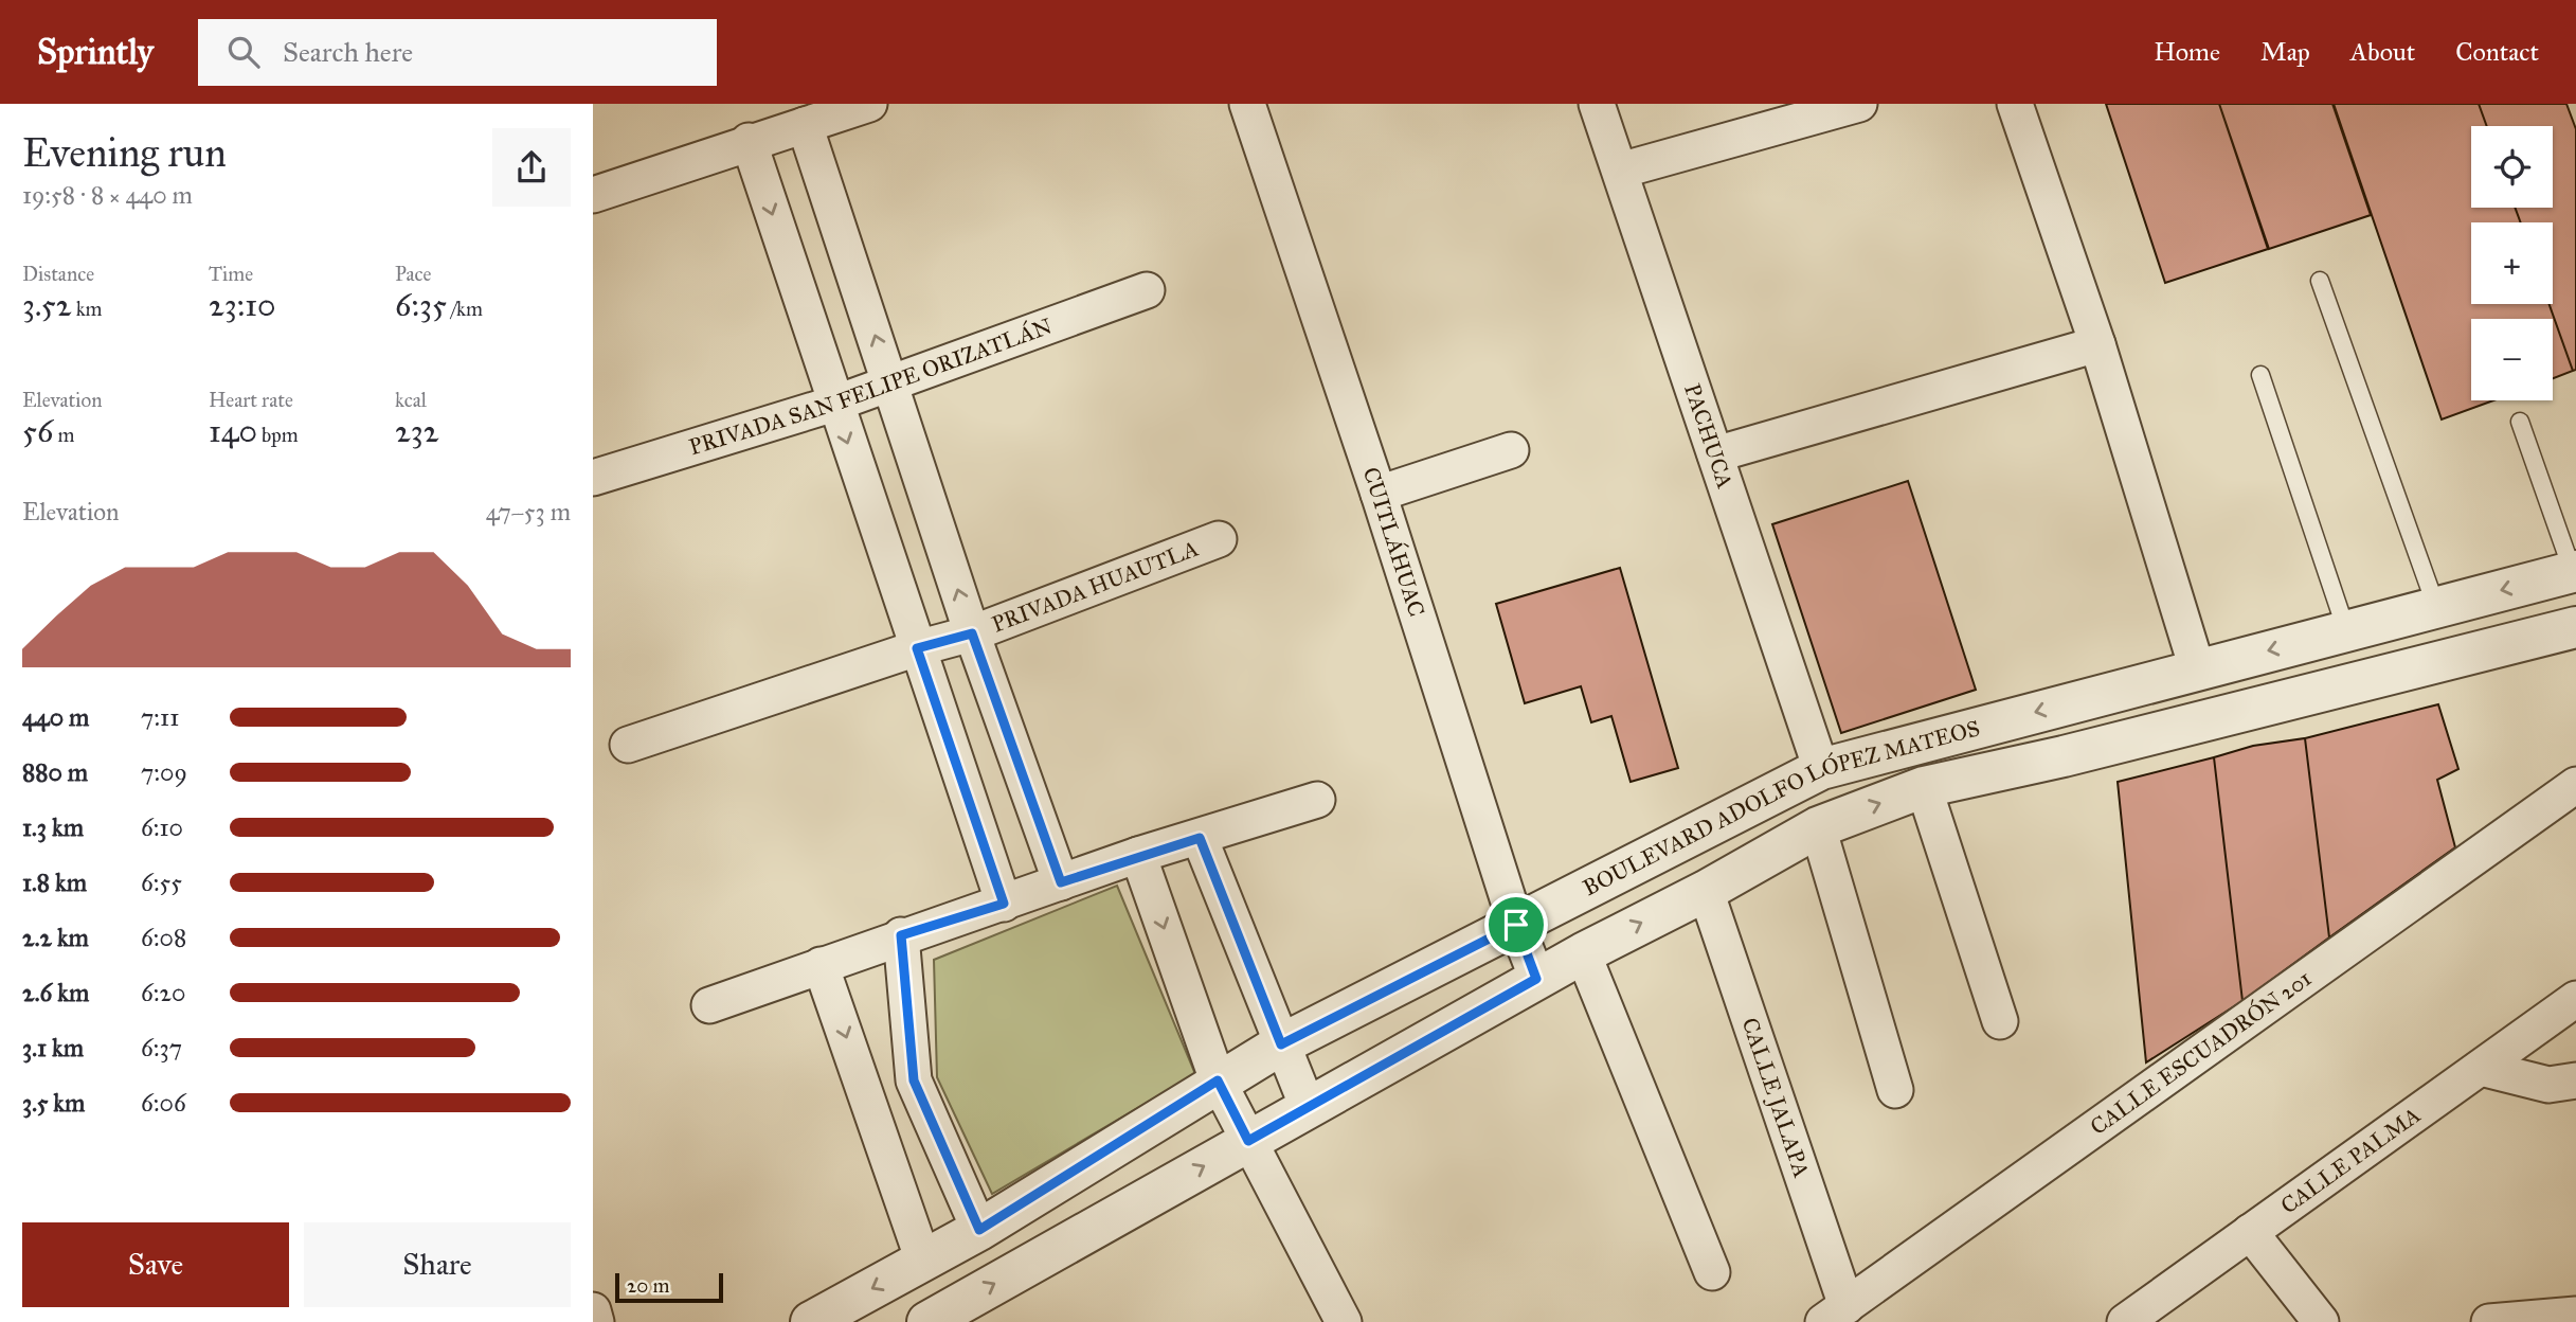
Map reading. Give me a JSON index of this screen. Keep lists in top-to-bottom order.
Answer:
{
  "streets": {
    "street": [
      "PRIVADA SAN FELIPE ORIZATLÁN",
      "PACHUCA",
      "CUITLÁHUAC",
      "PRIVADA HUAUTLA",
      "BOULEVARD ADOLFO LÓPEZ MATEOS",
      "CALLE ESCUADRÓN 201",
      "CALLE JALAPA",
      "CALLE PALMA"
    ]
  },
  "crossings": [
    ["PACHUCA", "BOULEVARD ADOLFO LÓPEZ MATEOS"],
    ["CUITLÁHUAC", "BOULEVARD ADOLFO LÓPEZ MATEOS"],
    ["BOULEVARD ADOLFO LÓPEZ MATEOS", "CALLE JALAPA"],
    ["CALLE ESCUADRÓN 201", "CALLE JALAPA"]
  ],
  "scale_bar": "20 m",
  "page": {
    "header": "Sprintly",
    "search": "Search here",
    "nav": [
      "Home",
      "Map",
      "About",
      "Contact"
    ],
    "heading": ["Evening run", "19:58 · 8 × 440 m"],
    "map_buttons": ["+", "−"],
    "stats": [
      ["Distance", "3.52 km"],
      ["Time", "23:10"],
      ["Pace", "6:35 /km"],
      ["Elevation", "56 m"],
      ["Heart rate", "140 bpm"],
      ["kcal", "232"]
    ],
    "chart": ["Elevation", "47–53 m"],
    "list": [
      {
        "name": "440 m",
        "note": "7:11"
      },
      {
        "name": "880 m",
        "note": "7:09"
      },
      {
        "name": "1.3 km",
        "note": "6:10"
      },
      {
        "name": "1.8 km",
        "note": "6:55"
      },
      {
        "name": "2.2 km",
        "note": "6:08"
      },
      {
        "name": "2.6 km",
        "note": "6:20"
      },
      {
        "name": "3.1 km",
        "note": "6:37"
      },
      {
        "name": "3.5 km",
        "note": "6:06"
      }
    ],
    "buttons": ["Save", "Share"],
    "scale": "20 m"
  }
}
